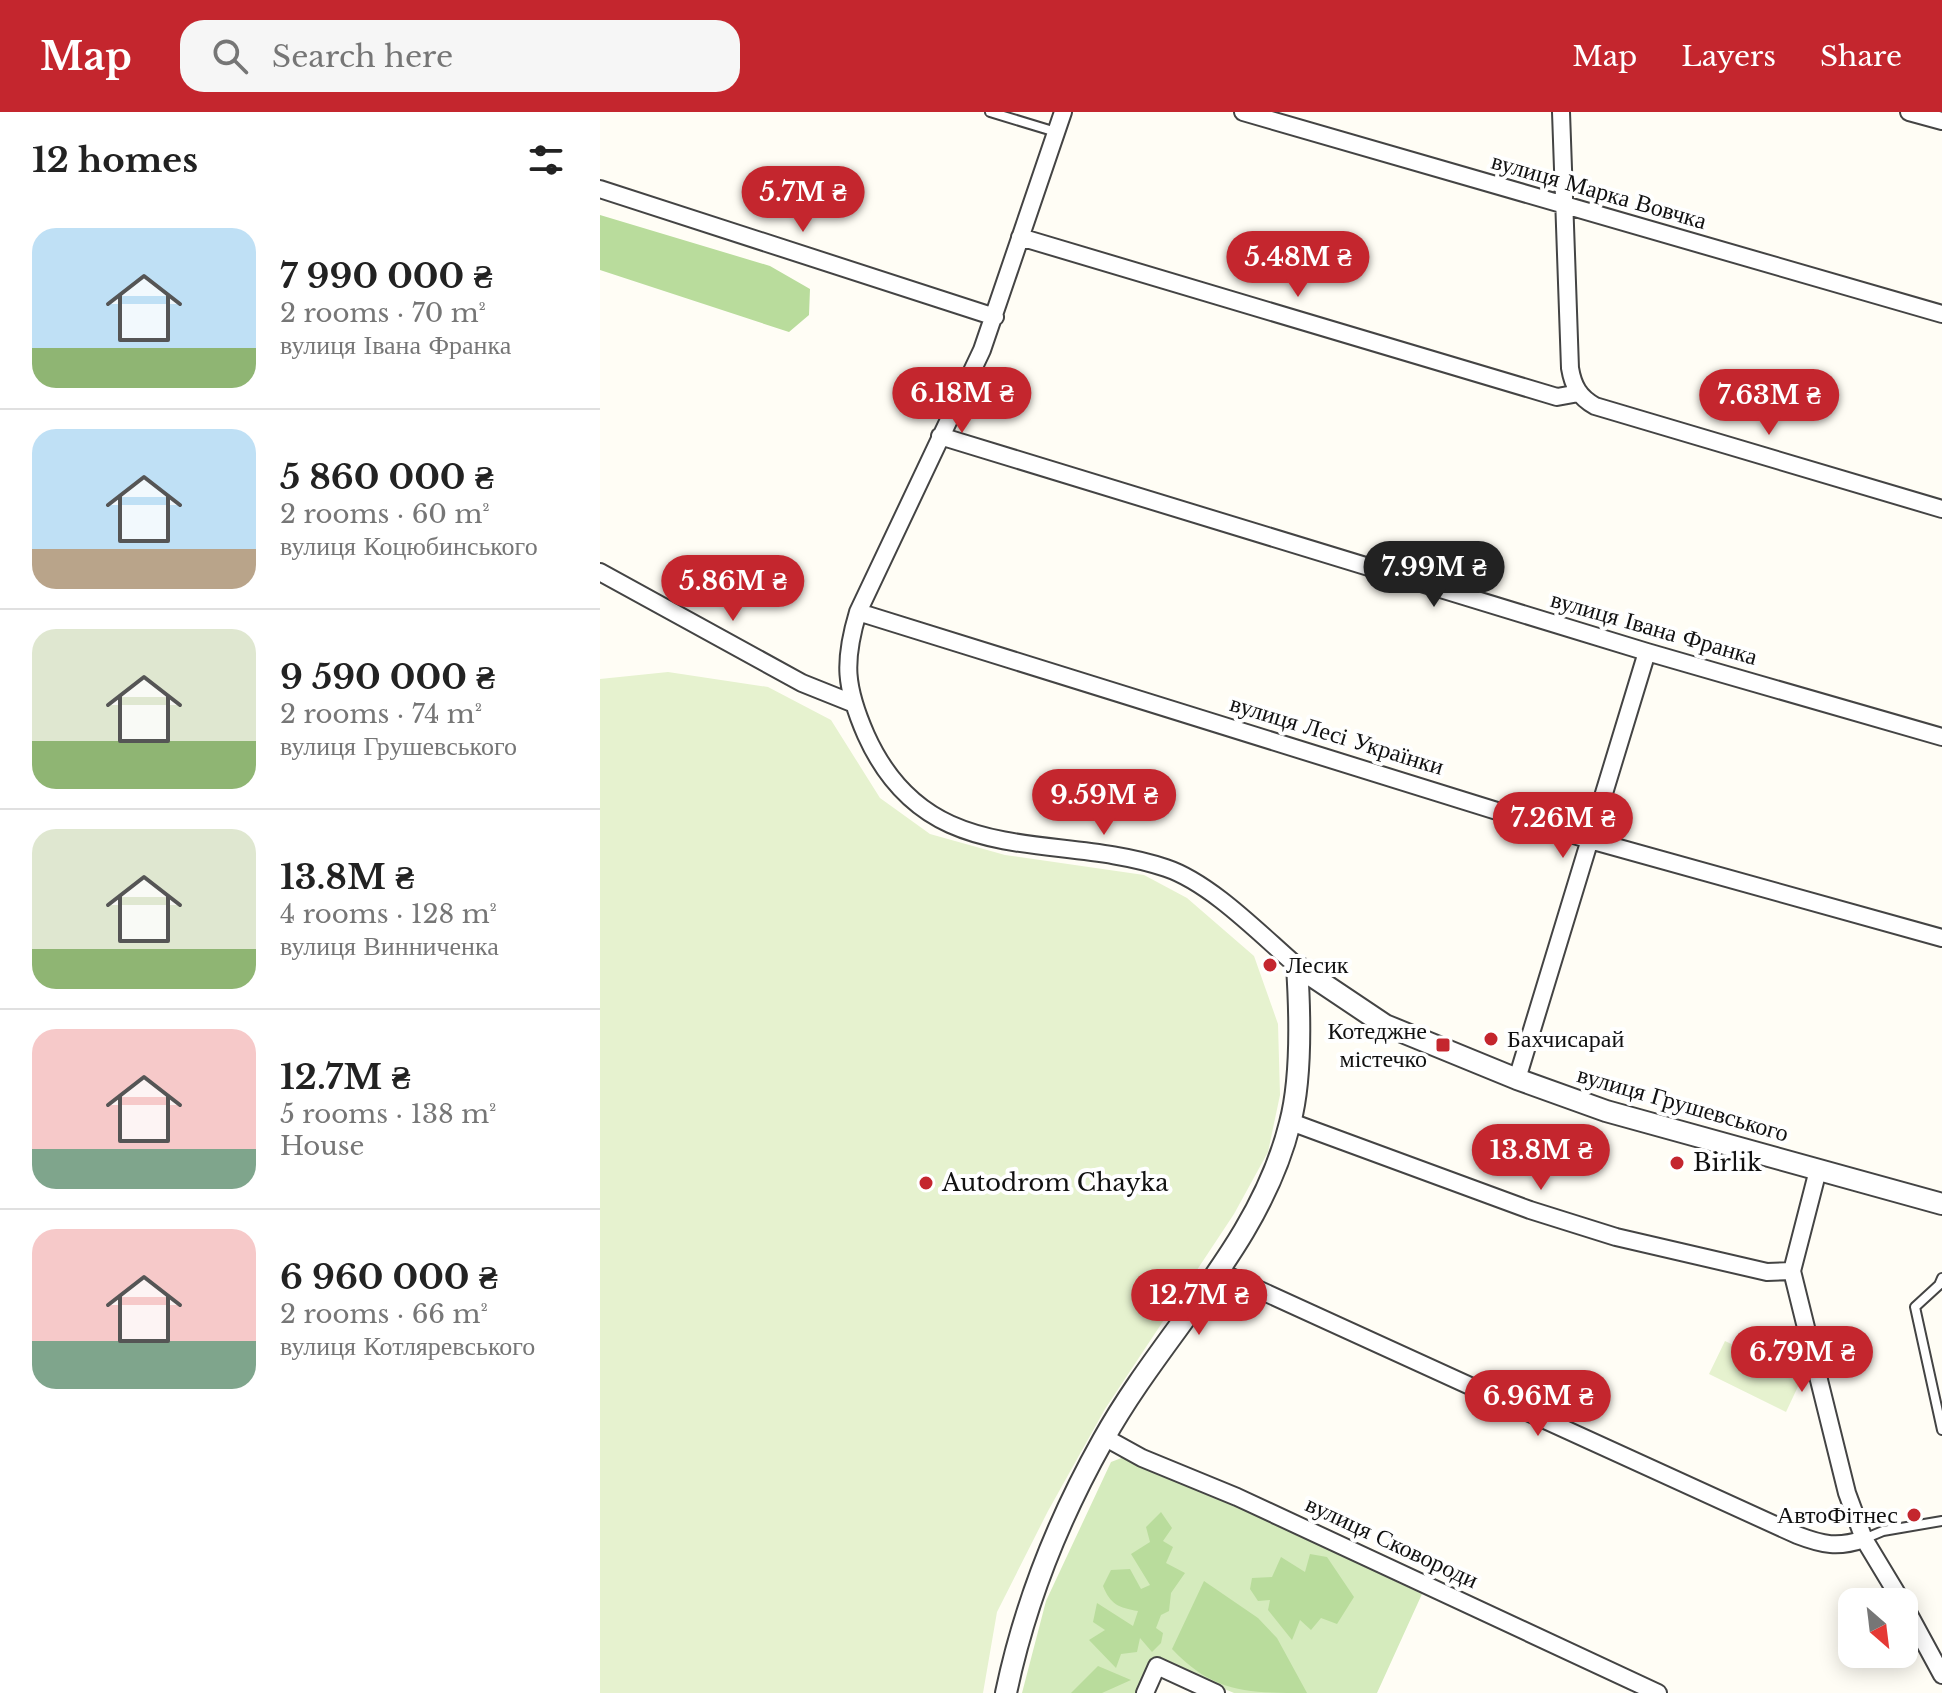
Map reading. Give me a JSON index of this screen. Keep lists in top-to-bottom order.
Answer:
{
  "streets": {
    "street": [
      "вулиця Марка Вовчка",
      "вулиця Івана Франка",
      "вулиця Лесі Українки",
      "вулиця Грушевського",
      "вулиця Сковороди"
    ]
  },
  "crossings": [
    ["вулиця Івана Франка", "вулиця Грушевського"],
    ["вулиця Лесі Українки", "вулиця Грушевського"]
  ],
  "places": {
    "other": [
      "Лесик",
      "Бахчисарай",
      "Birlik",
      "Autodrom Chayka",
      "АвтоФітнес"
    ],
    "transit": ["Котеджне містечко"]
  },
  "north": "bottom right",
  "page": {
    "header": "Map",
    "search": "Search here",
    "nav": ["Map", "Layers", "Share"],
    "heading": "12 homes",
    "price": [
      "5.7M ₴",
      "5.48M ₴",
      "6.18M ₴",
      "7.63M ₴",
      "7.99M ₴",
      "5.86M ₴",
      "9.59M ₴",
      "7.26M ₴",
      "13.8M ₴",
      "12.7M ₴",
      "6.79M ₴",
      "6.96M ₴"
    ],
    "list": [
      {
        "name": "7 990 000 ₴",
        "note": "2 rooms · 70 m² · вулиця Івана Франка"
      },
      {
        "name": "5 860 000 ₴",
        "note": "2 rooms · 60 m² · вулиця Коцюбинського"
      },
      {
        "name": "9 590 000 ₴",
        "note": "2 rooms · 74 m² · вулиця Грушевського"
      },
      {
        "name": "13.8M ₴",
        "note": "4 rooms · 128 m² · вулиця Винниченка"
      },
      {
        "name": "12.7M ₴",
        "note": "5 rooms · 138 m² · House"
      },
      {
        "name": "6 960 000 ₴",
        "note": "2 rooms · 66 m² · вулиця Котляревського"
      }
    ]
  }
}
